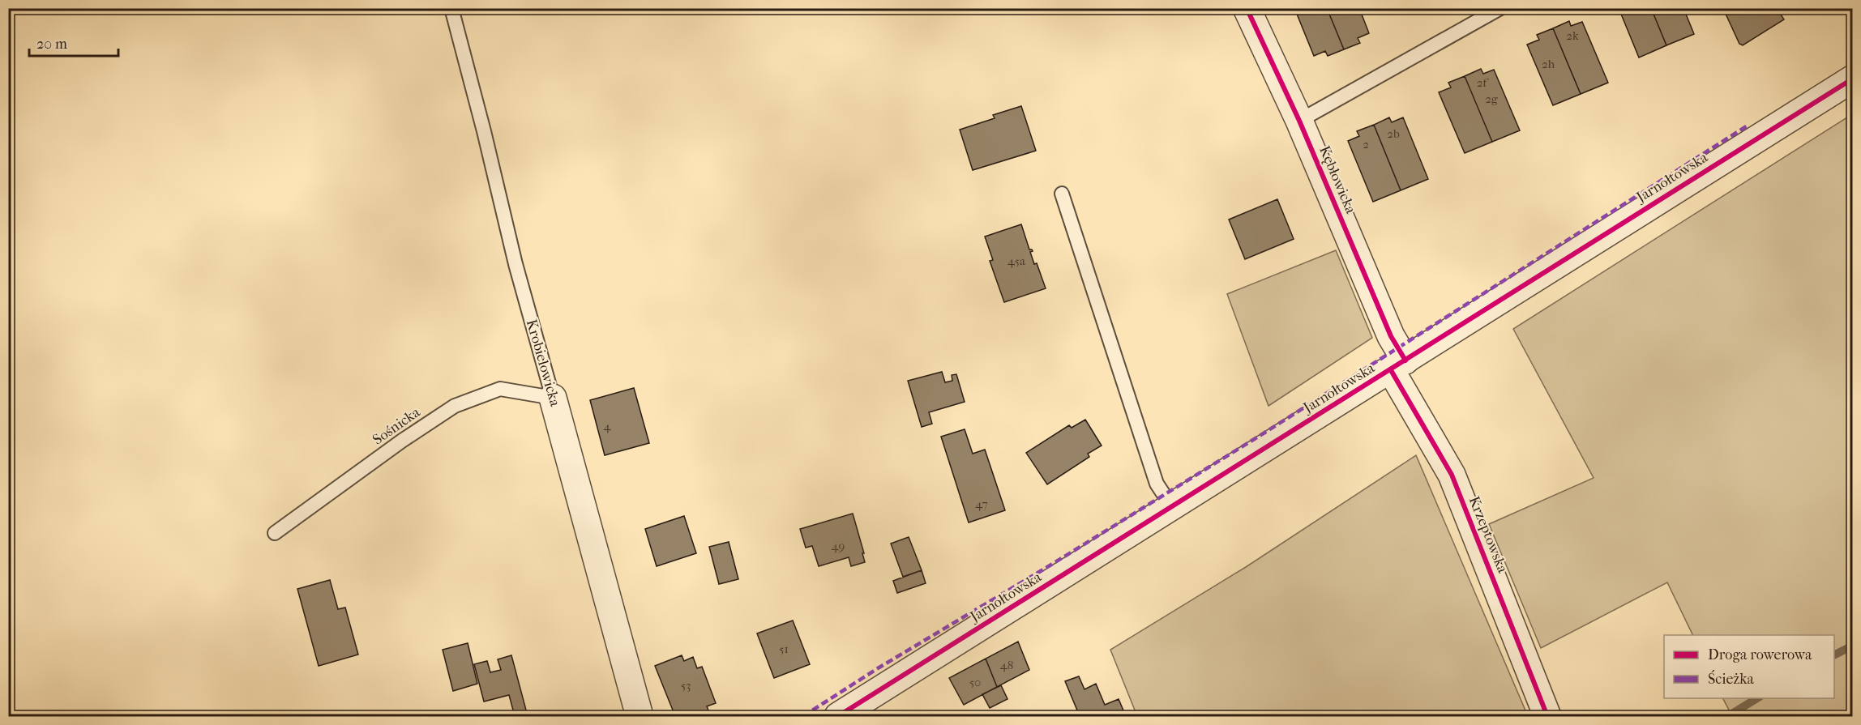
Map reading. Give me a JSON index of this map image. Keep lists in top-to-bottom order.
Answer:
{
  "streets": {
    "street": [
      "Jarnołtowska",
      "Kębłowicka",
      "Krobielowicka",
      "Krzeptowska"
    ],
    "lane": ["Sośnicka"]
  },
  "crossings": [
    ["Jarnołtowska", "Kębłowicka"],
    ["Jarnołtowska", "Krzeptowska"],
    ["Kębłowicka", "Krzeptowska"],
    ["Krobielowicka", "Sośnicka"]
  ],
  "house_numbers": [
    "2k",
    "2h",
    "2f",
    "2g",
    "2b",
    "2",
    "45a",
    "4",
    "47",
    "49",
    "51",
    "48",
    "50",
    "53"
  ],
  "legend": ["Droga rowerowa", "Ścieżka"],
  "scale_bar": "20 m"
}
